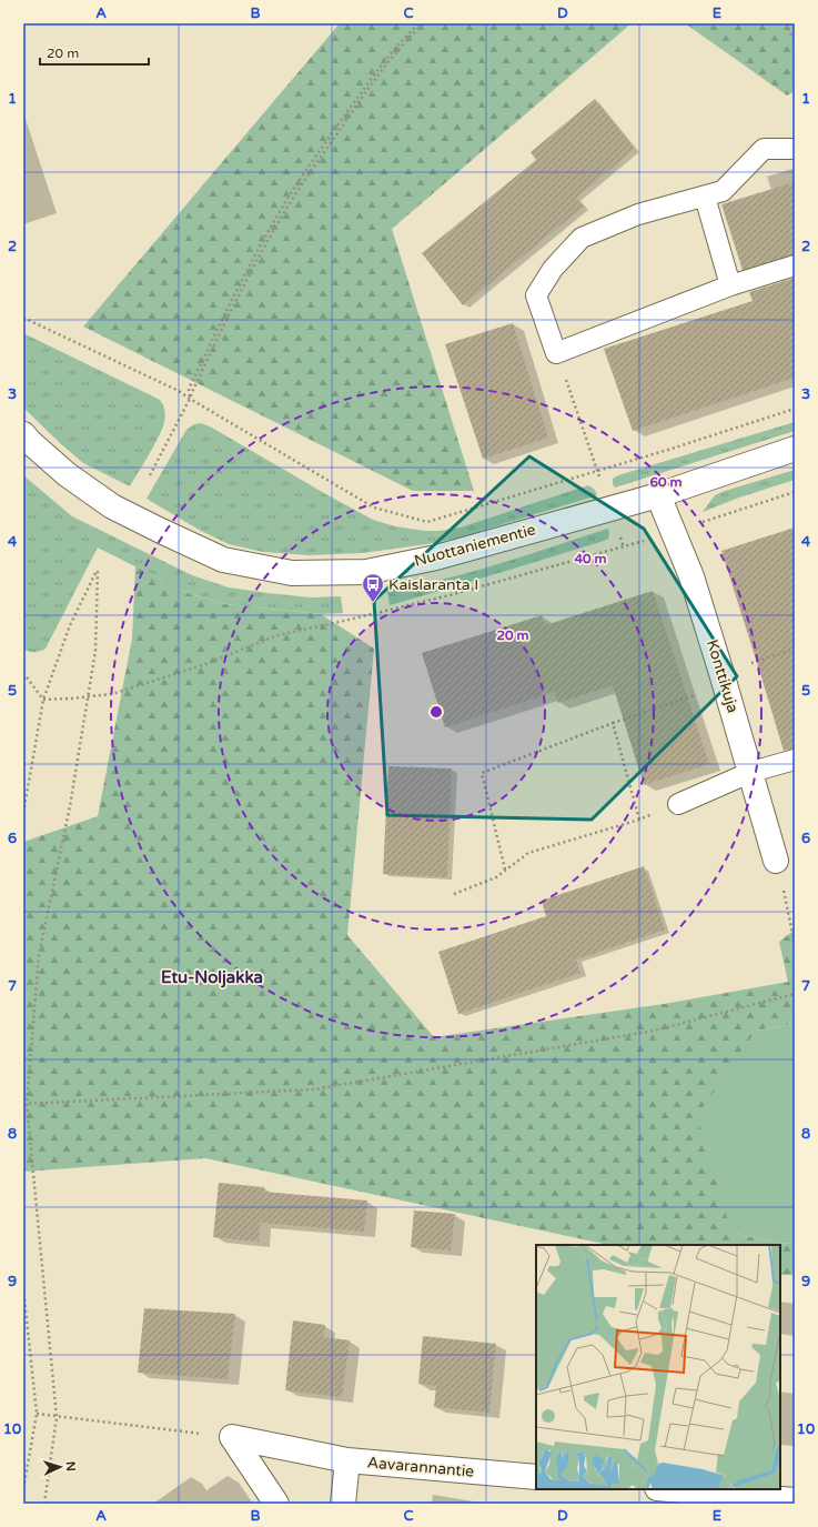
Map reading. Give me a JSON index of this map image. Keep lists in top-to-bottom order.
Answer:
{
  "streets": {
    "street": ["Nuottaniementie", "Konttikuja", "Aavarannantie"]
  },
  "crossings": [
    ["Nuottaniementie", "Konttikuja"]
  ],
  "districts": ["Etu-Noljakka"],
  "places": {
    "bus stop": ["Kaislaranta I"]
  },
  "scale_bar": "20 m",
  "north": "right",
  "grid": {
    "columns": [
      "A",
      "B",
      "C",
      "D",
      "E"
    ],
    "rows": [
      "1",
      "2",
      "3",
      "4",
      "5",
      "6",
      "7",
      "8",
      "9",
      "10"
    ]
  },
  "rings": ["60 m", "40 m", "20 m"]
}
